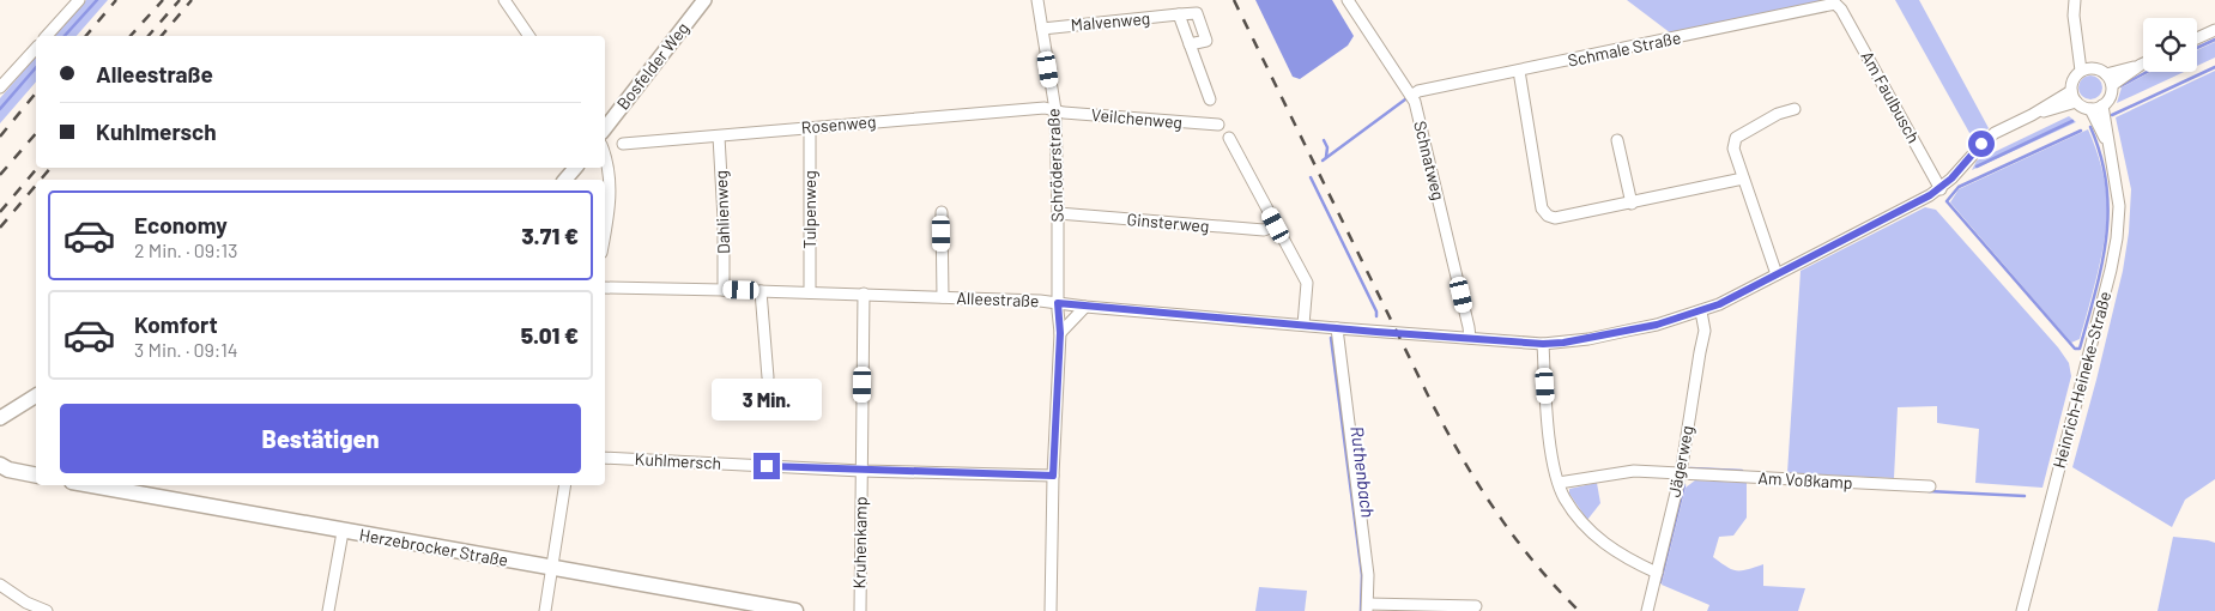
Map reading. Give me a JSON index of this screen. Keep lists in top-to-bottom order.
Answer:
{
  "streets": {
    "main road": ["Herzebrocker Straße"],
    "street": [
      "Malvenweg",
      "Schmale Straße",
      "Bosfelder Weg",
      "Am Faulbusch",
      "Veilchenweg",
      "Rosenweg",
      "Schnatweg",
      "Schröderstraße",
      "Tulpenweg",
      "Dahlienweg",
      "Ginsterweg",
      "Alleestraße",
      "Heinrich-Heineke-Straße",
      "Kuhlmersch",
      "Jägerweg",
      "Am Voßkamp",
      "Kruhenkamp"
    ]
  },
  "crossings": [
    ["Malvenweg", "Schröderstraße"],
    ["Schmale Straße", "Am Faulbusch"],
    ["Schmale Straße", "Schnatweg"],
    ["Am Faulbusch", "Alleestraße"],
    ["Veilchenweg", "Rosenweg"],
    ["Veilchenweg", "Schröderstraße"],
    ["Rosenweg", "Schröderstraße"],
    ["Rosenweg", "Tulpenweg"],
    ["Rosenweg", "Dahlienweg"],
    ["Schnatweg", "Alleestraße"],
    ["Schröderstraße", "Ginsterweg"],
    ["Schröderstraße", "Alleestraße"],
    ["Schröderstraße", "Kuhlmersch"],
    ["Tulpenweg", "Alleestraße"],
    ["Dahlienweg", "Alleestraße"],
    ["Alleestraße", "Heinrich-Heineke-Straße"],
    ["Alleestraße", "Jägerweg"],
    ["Alleestraße", "Kruhenkamp"],
    ["Kuhlmersch", "Kruhenkamp"],
    ["Jägerweg", "Am Voßkamp"]
  ],
  "water": ["Ruthenbach"],
  "page": {
    "banner": ["Alleestraße", "Kuhlmersch"],
    "list": [
      {
        "name": "Economy",
        "note": "2 Min. · 09:13",
        "value": "3.71 €"
      },
      {
        "name": "Komfort",
        "note": "3 Min. · 09:14",
        "value": "5.01 €"
      }
    ],
    "bubble": "3 Min.",
    "buttons": "Bestätigen"
  }
}
